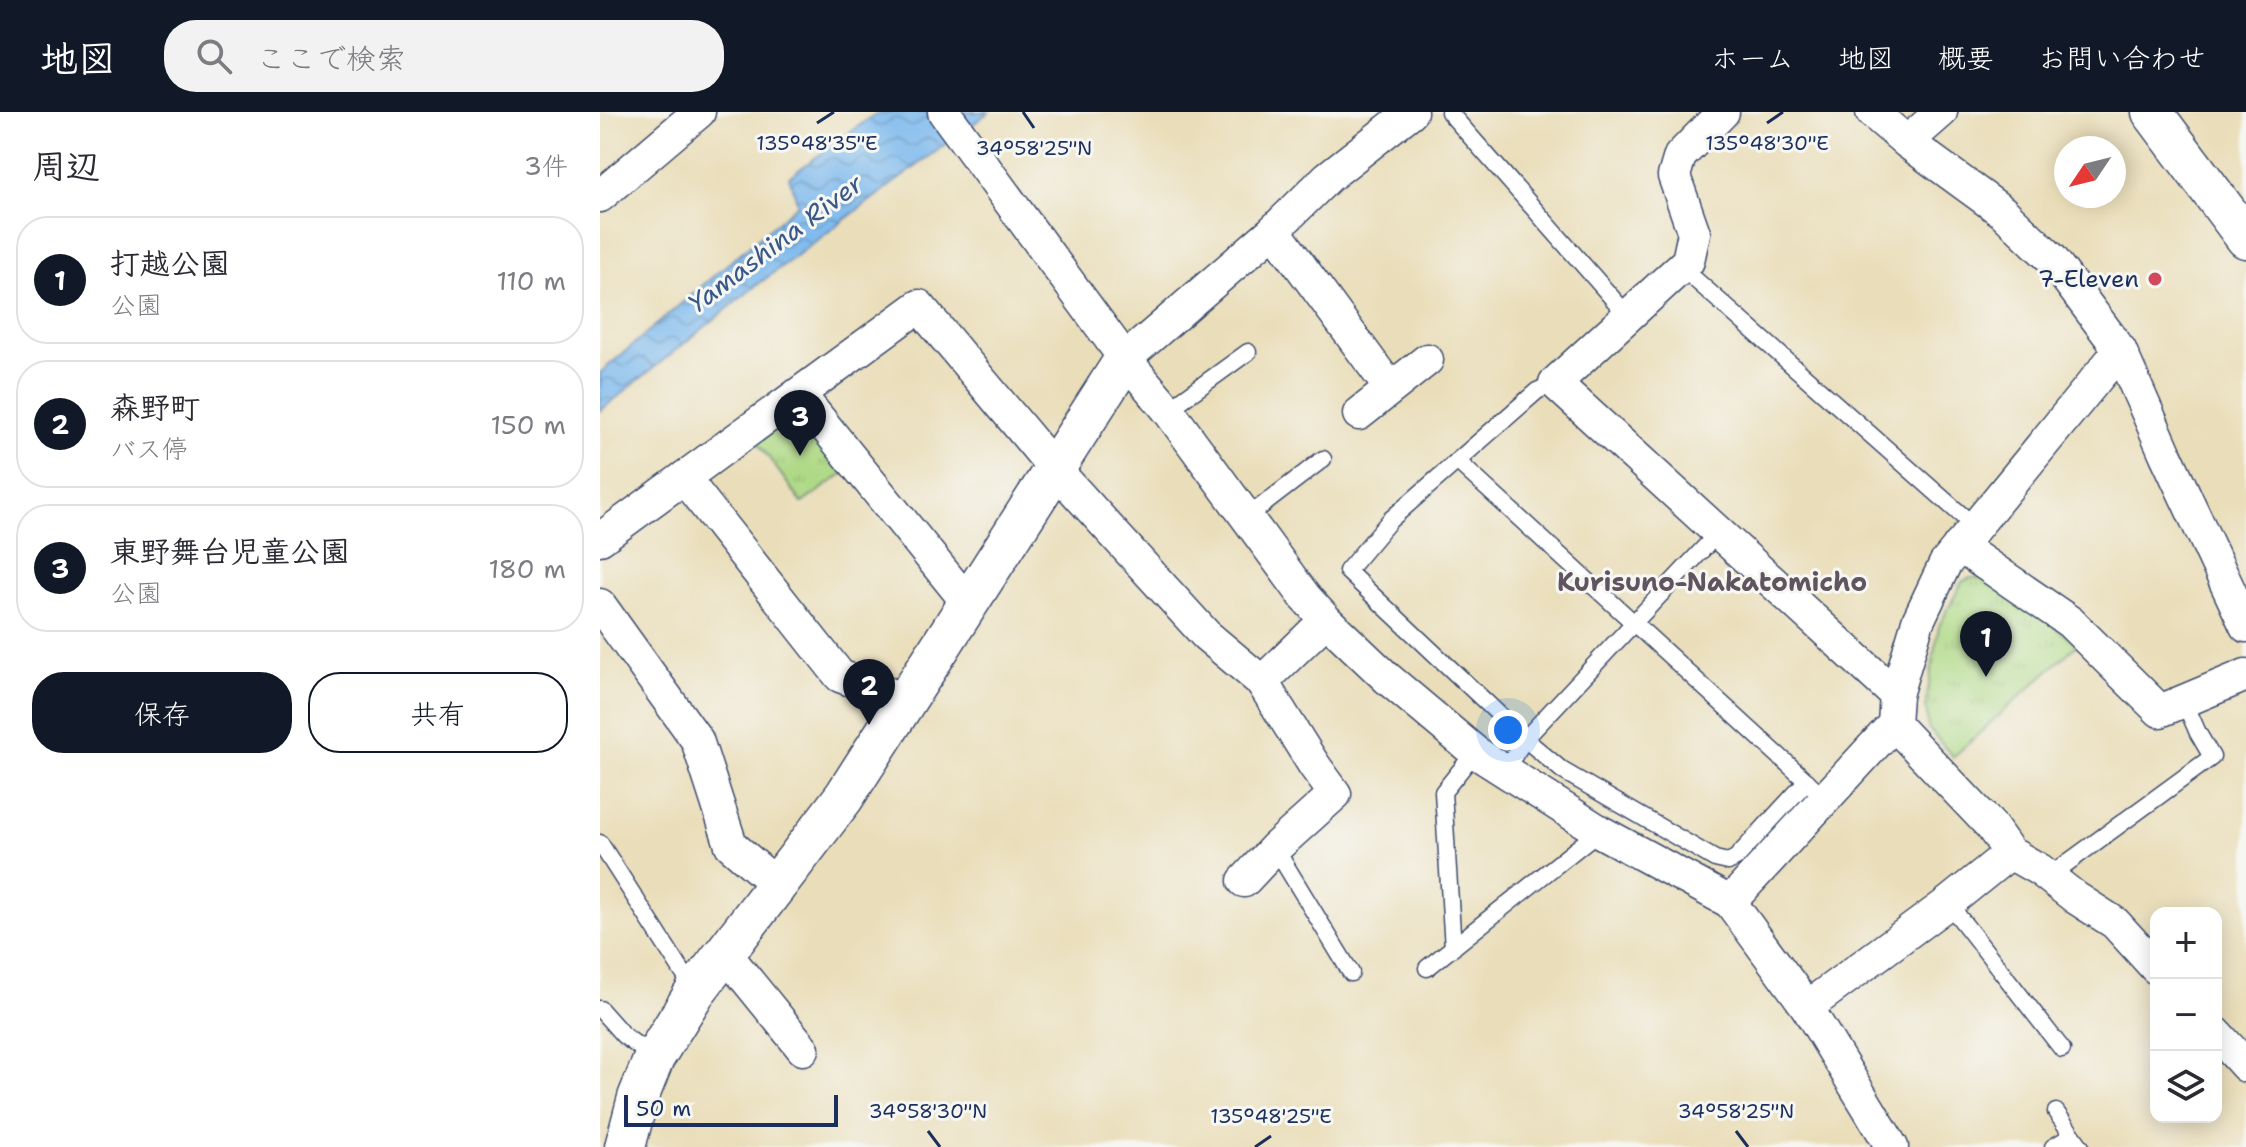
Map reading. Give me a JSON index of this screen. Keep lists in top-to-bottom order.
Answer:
{
  "districts": ["Kurisuno-Nakatomicho"],
  "water": ["Yamashina River"],
  "places": ["7-Eleven"],
  "scale_bar": "50 m",
  "north": "bottom left",
  "page": {
    "header": "地図",
    "search": "ここで検索",
    "nav": [
      "ホーム",
      "地図",
      "概要",
      "お問い合わせ"
    ],
    "heading": ["周辺", "3件"],
    "list": [
      {
        "mark": "1",
        "name": "打越公園",
        "note": "公園",
        "value": "110 m"
      },
      {
        "mark": "2",
        "name": "森野町",
        "note": "バス停",
        "value": "150 m"
      },
      {
        "mark": "3",
        "name": "東野舞台児童公園",
        "note": "公園",
        "value": "180 m"
      }
    ],
    "pins": ["3", "1", "2"],
    "buttons": ["保存", "共有"],
    "map_buttons": ["+", "−"],
    "scale": "50 m"
  },
  "coordinates": [
    "135°48'35\"E",
    "135°48'30\"E",
    "34°58'25\"N",
    "34°58'30\"N",
    "135°48'25\"E"
  ]
}
